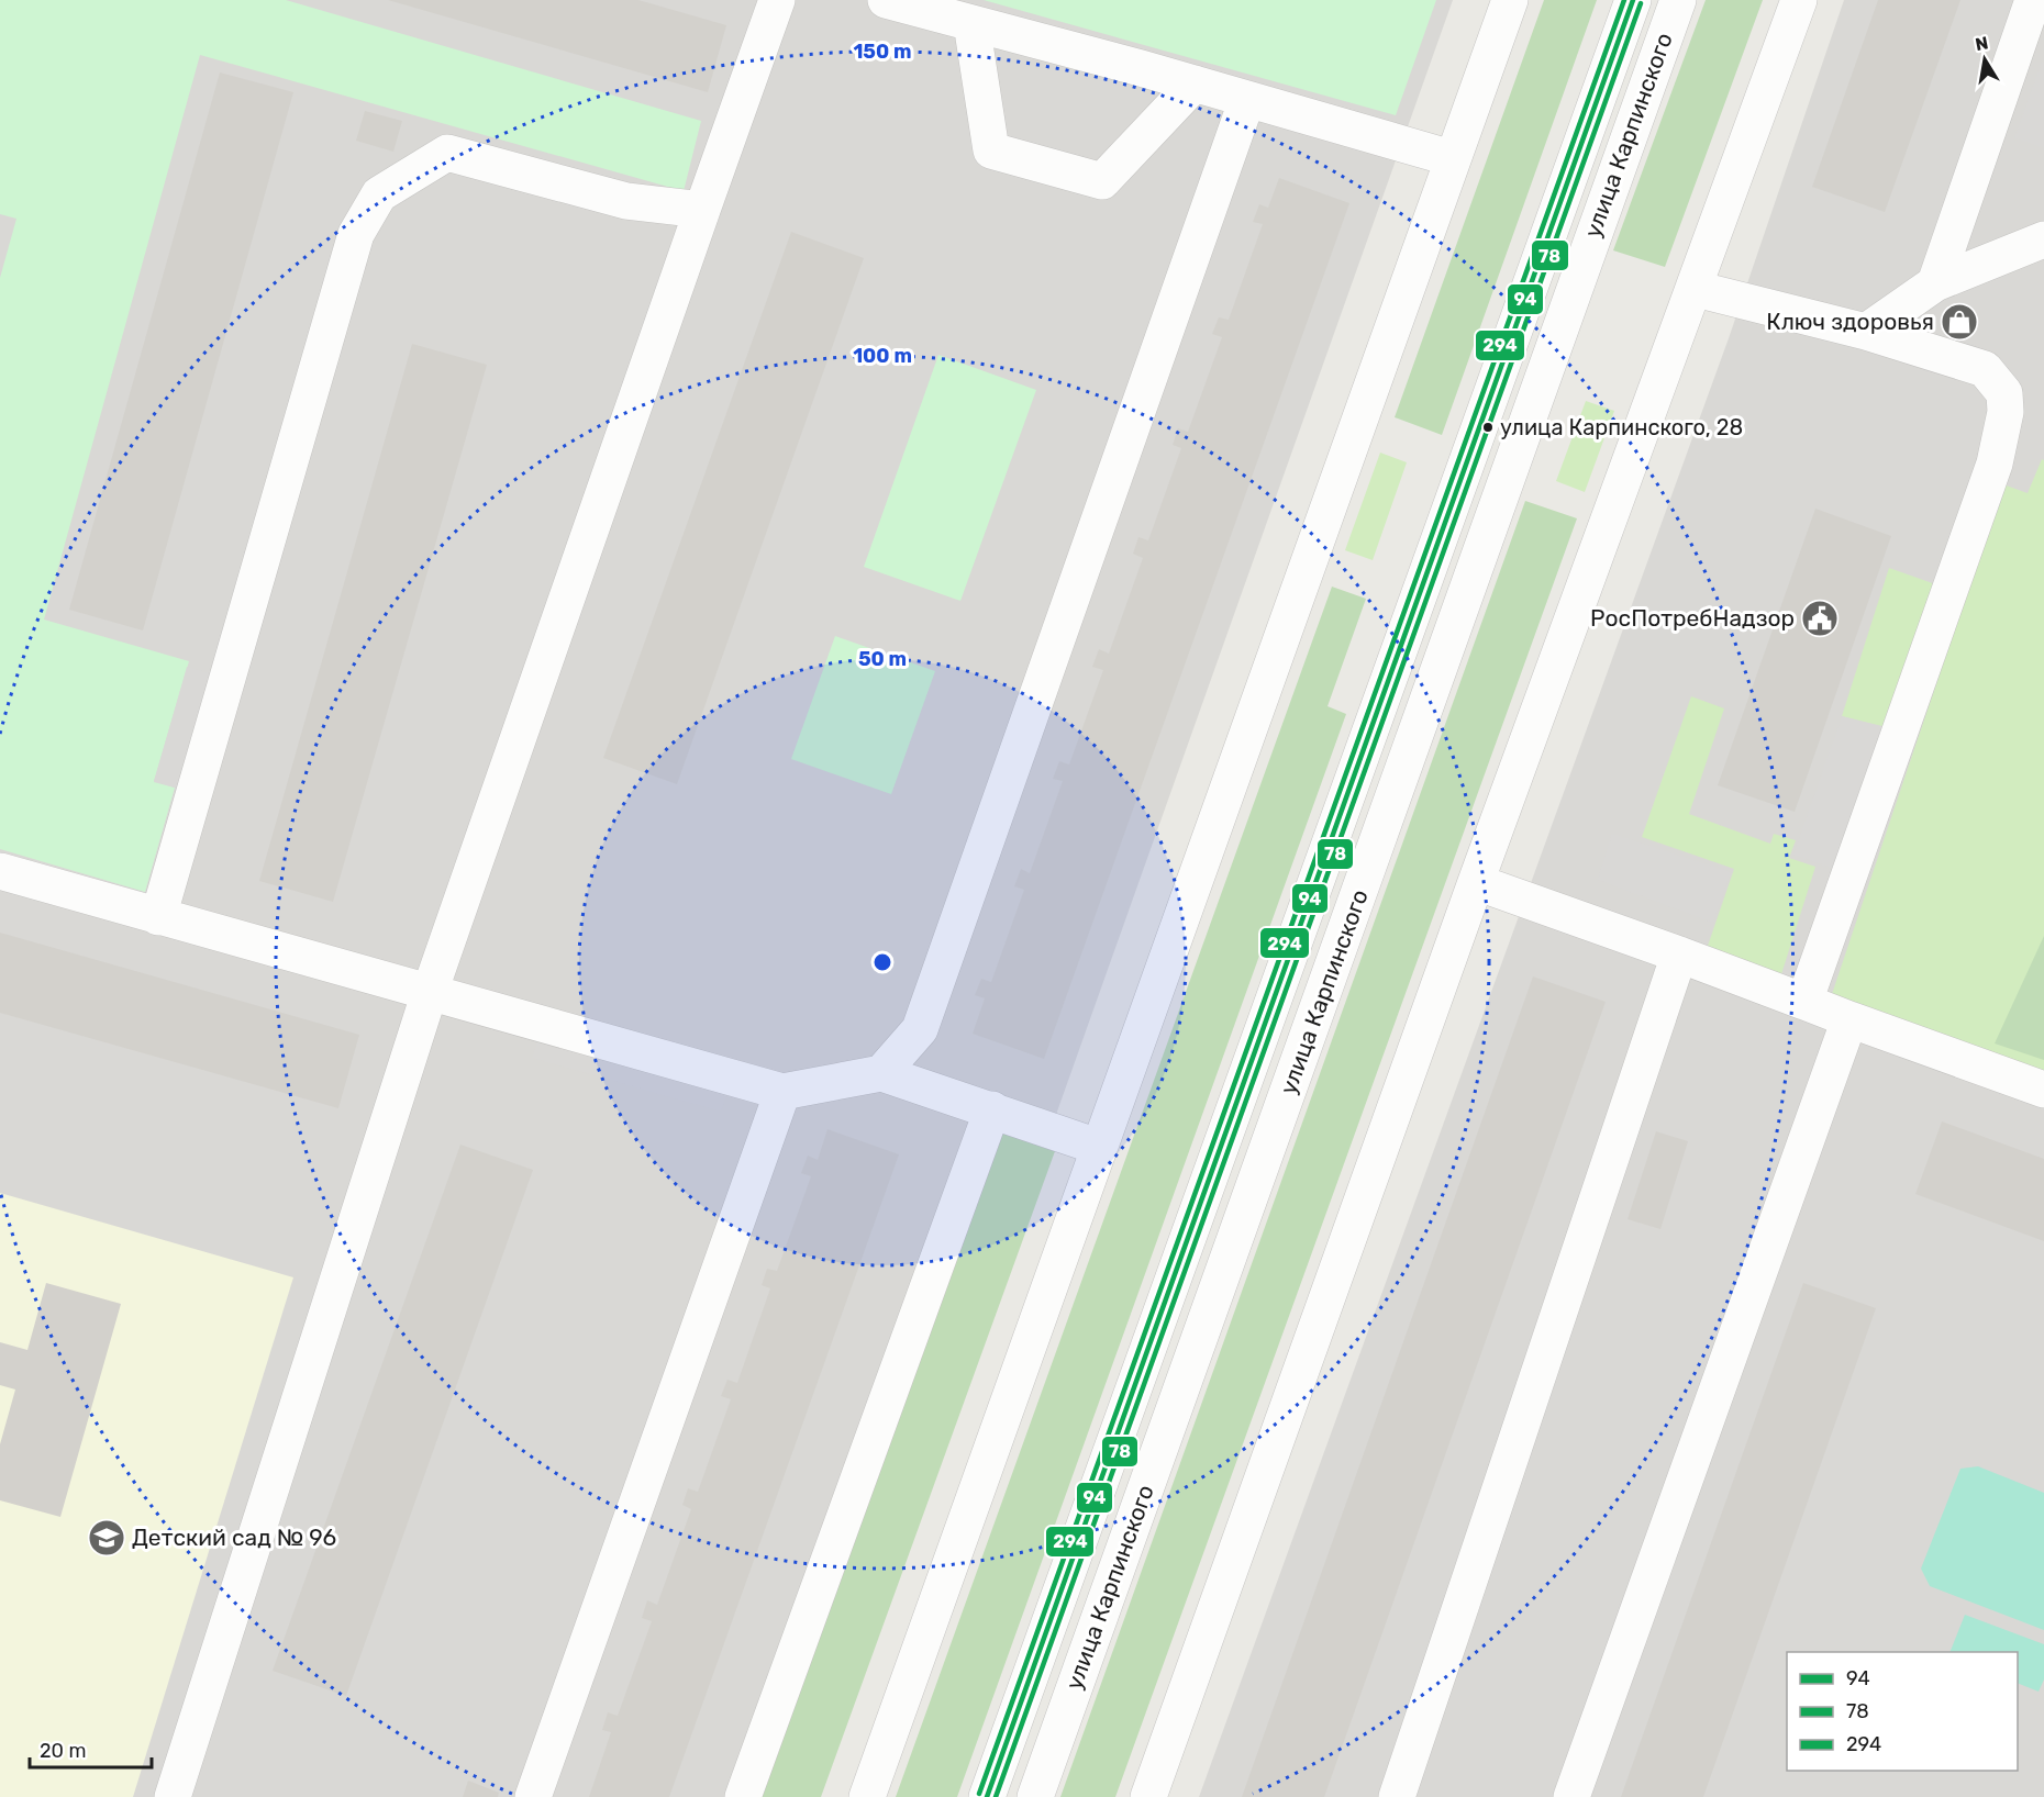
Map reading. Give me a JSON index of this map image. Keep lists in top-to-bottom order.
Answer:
{
  "streets": {
    "street": ["улица Карпинского"]
  },
  "places": {
    "shop": ["Ключ здоровья"],
    "other": ["улица Карпинского, 28"],
    "public building": ["РосПотребНадзор"],
    "school or university": ["Детский сад № 96"]
  },
  "lines": ["transit line 94", "transit line 294", "transit line 78"],
  "legend": ["94", "78", "294"],
  "scale_bar": "20 m",
  "north": "top",
  "rings": ["150 m", "100 m", "50 m"]
}
